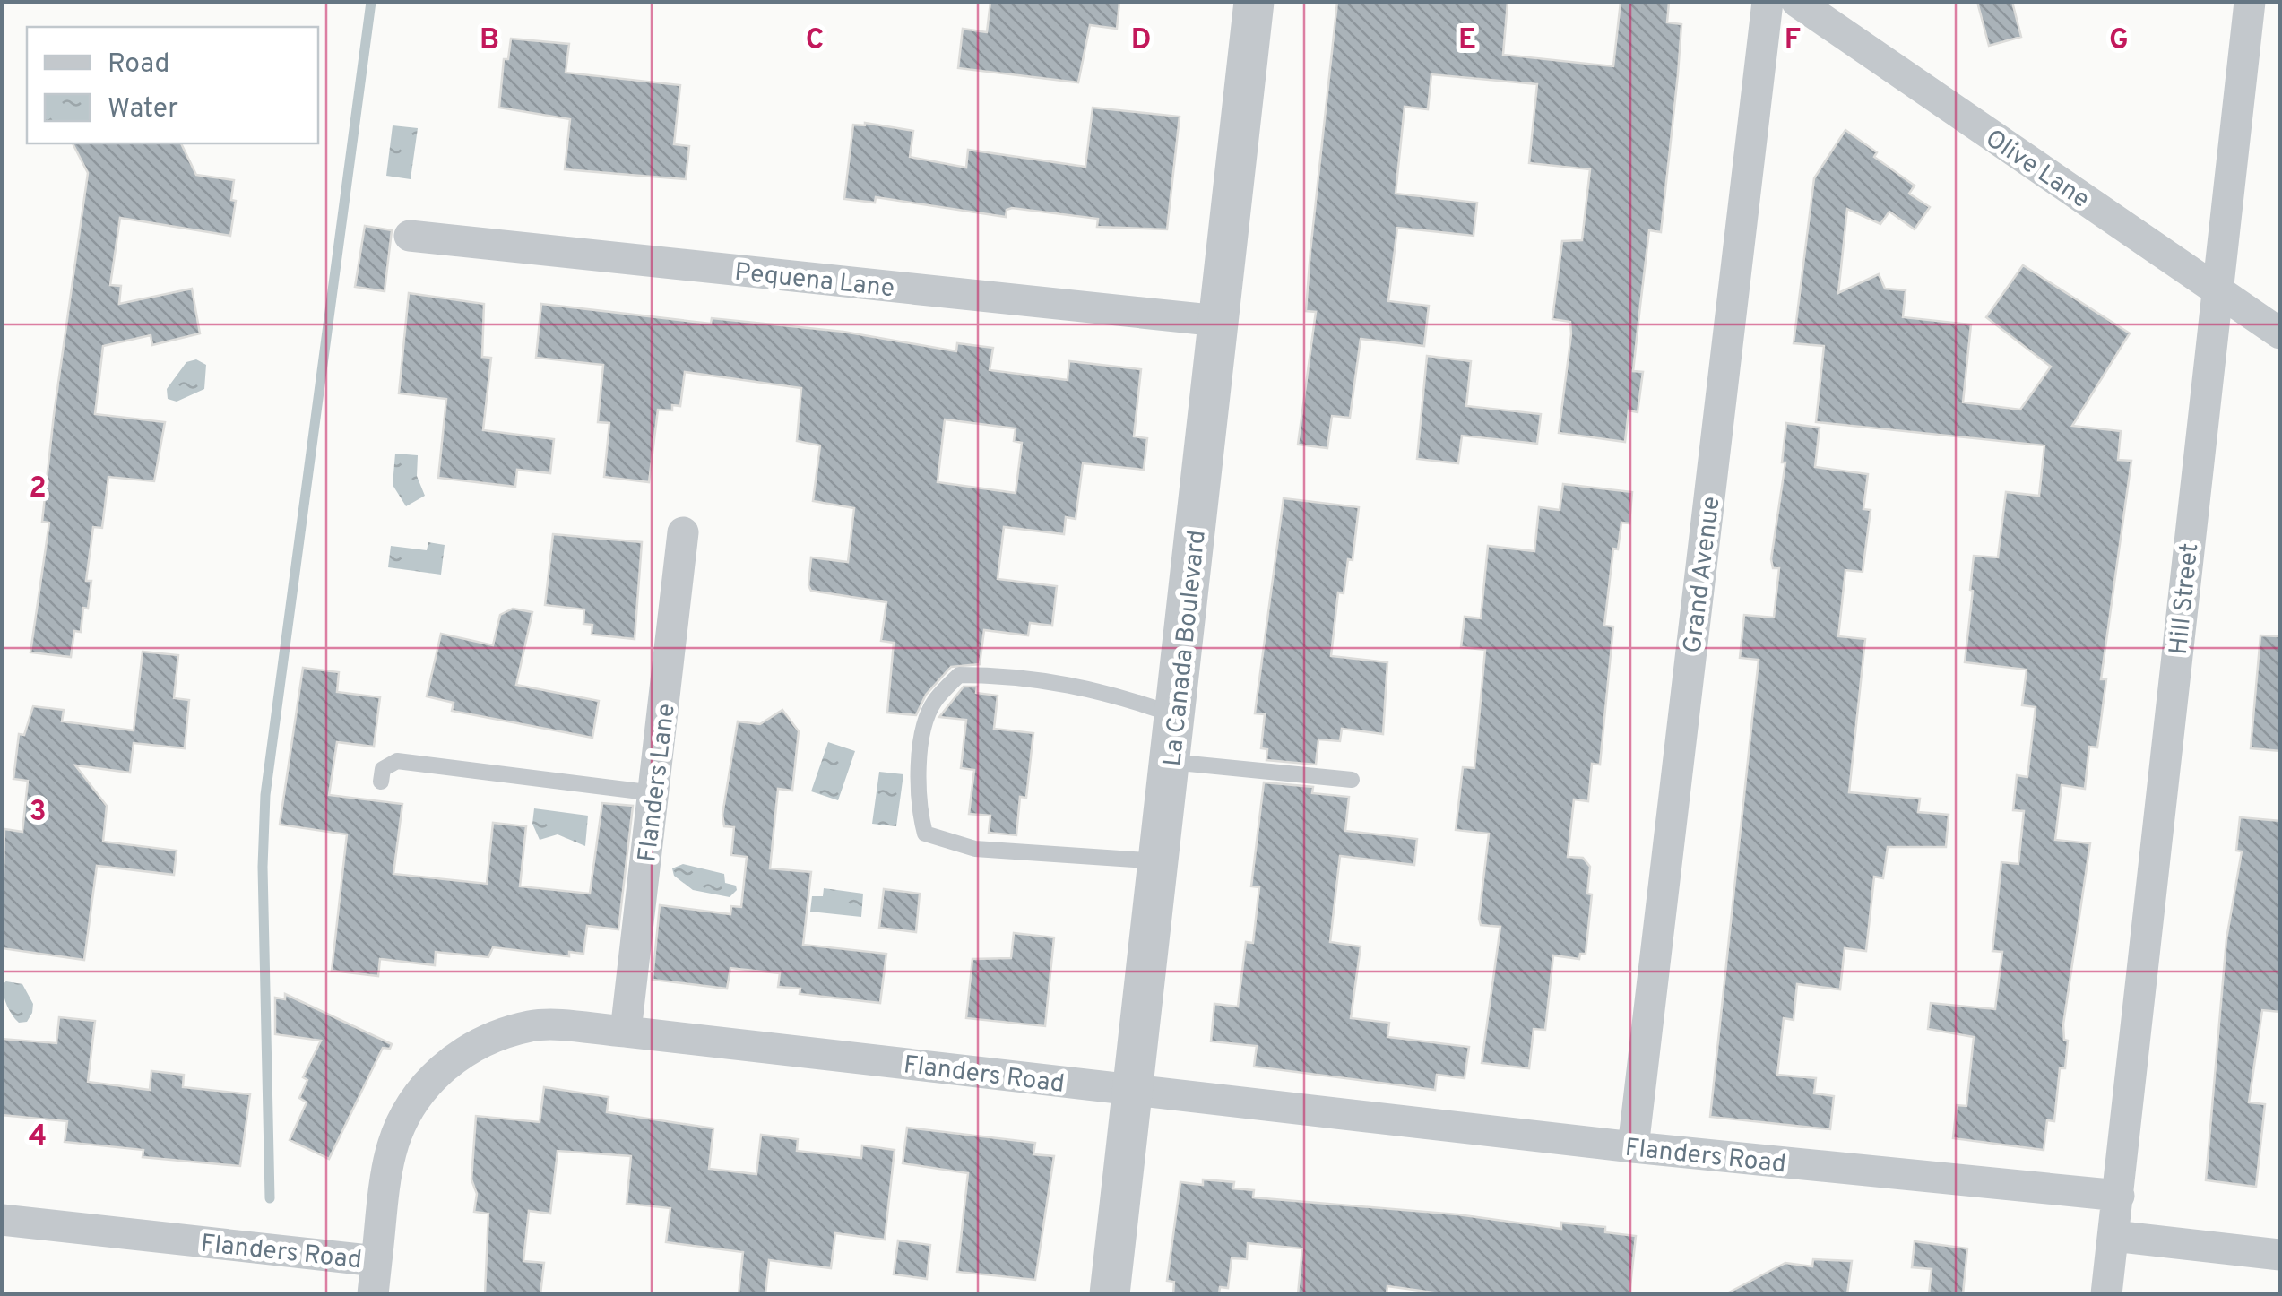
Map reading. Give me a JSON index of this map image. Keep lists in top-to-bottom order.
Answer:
{
  "streets": {
    "street": [
      "Olive Lane",
      "Pequena Lane",
      "Grand Avenue",
      "Hill Street",
      "La Canada Boulevard",
      "Flanders Lane",
      "Flanders Road"
    ]
  },
  "crossings": [
    ["Olive Lane", "Hill Street"],
    ["Pequena Lane", "La Canada Boulevard"],
    ["Grand Avenue", "Flanders Road"],
    ["Hill Street", "Flanders Road"],
    ["La Canada Boulevard", "Flanders Road"],
    ["Flanders Lane", "Flanders Road"]
  ],
  "legend": ["Road", "Water"],
  "grid": {
    "columns": [
      "B",
      "C",
      "D",
      "E",
      "F",
      "G"
    ],
    "rows": ["2", "3", "4"]
  }
}
